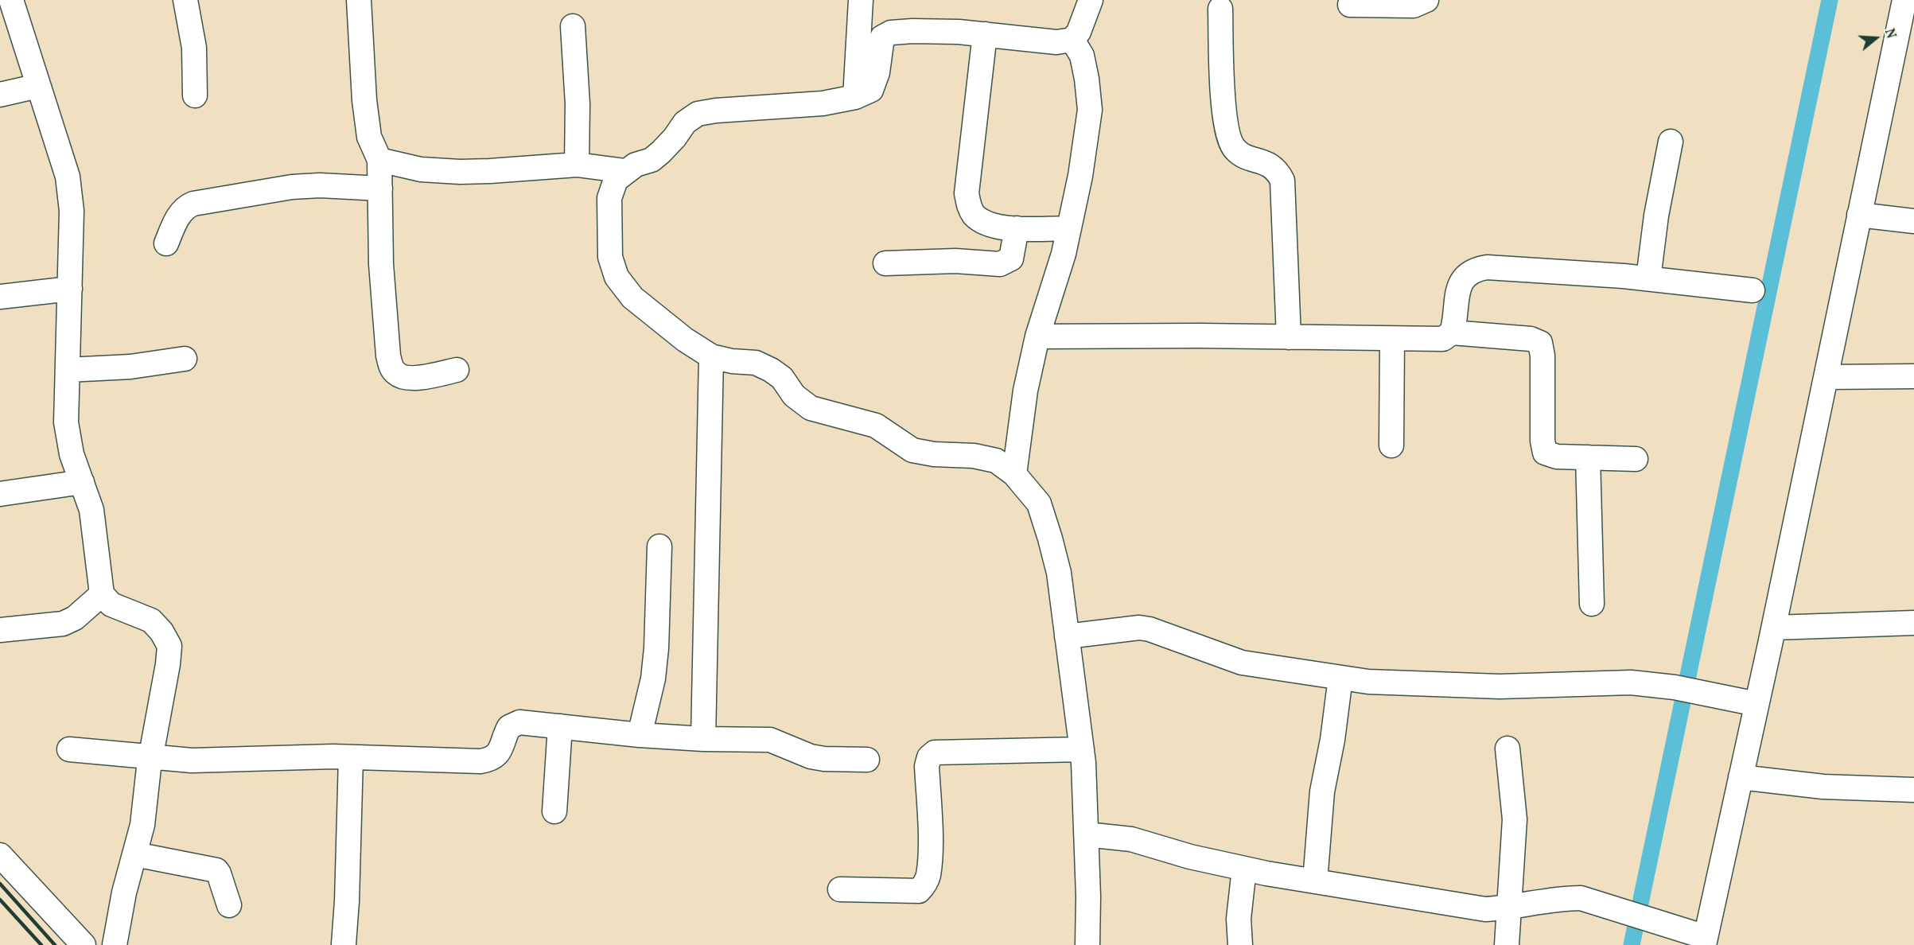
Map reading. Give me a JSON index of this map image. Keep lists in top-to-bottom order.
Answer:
{
  "north": "right"
}
